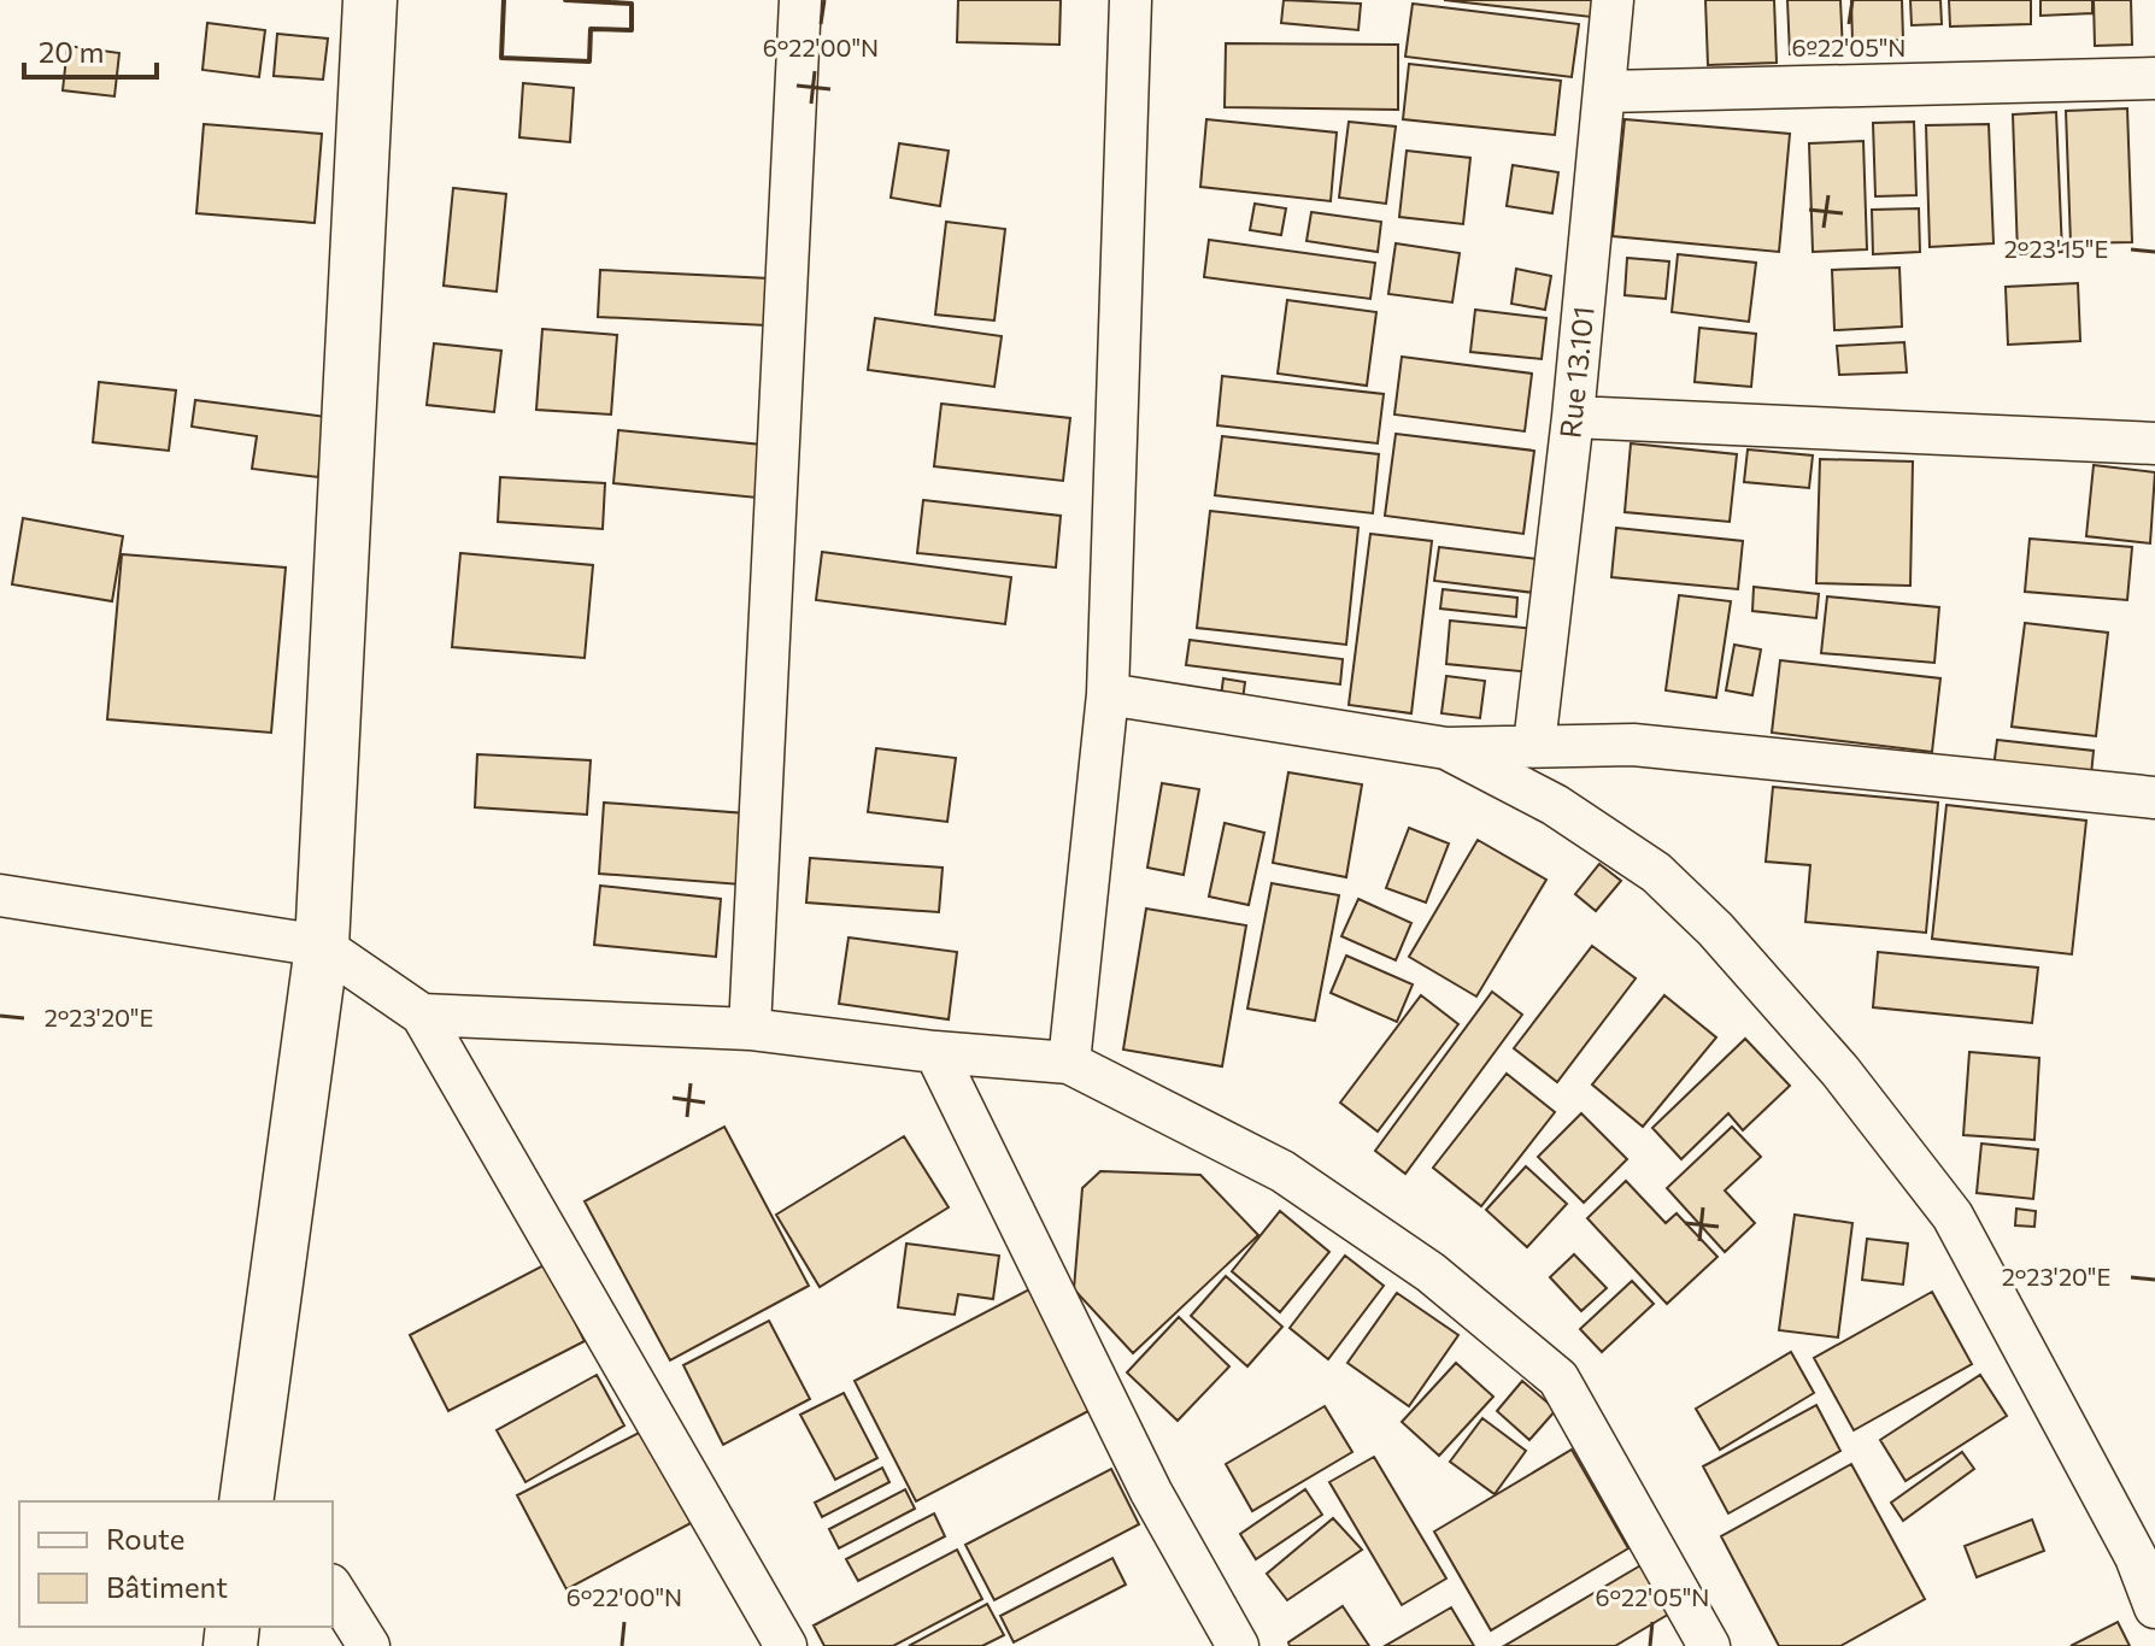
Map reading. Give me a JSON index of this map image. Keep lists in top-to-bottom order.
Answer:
{
  "streets": {
    "street": ["Rue 13.101"]
  },
  "legend": ["Route", "Bâtiment"],
  "scale_bar": "20 m",
  "coordinates": [
    "6°22'00\"N",
    "6°22'05\"N",
    "2°23'15\"E",
    "2°23'20\"E"
  ]
}
